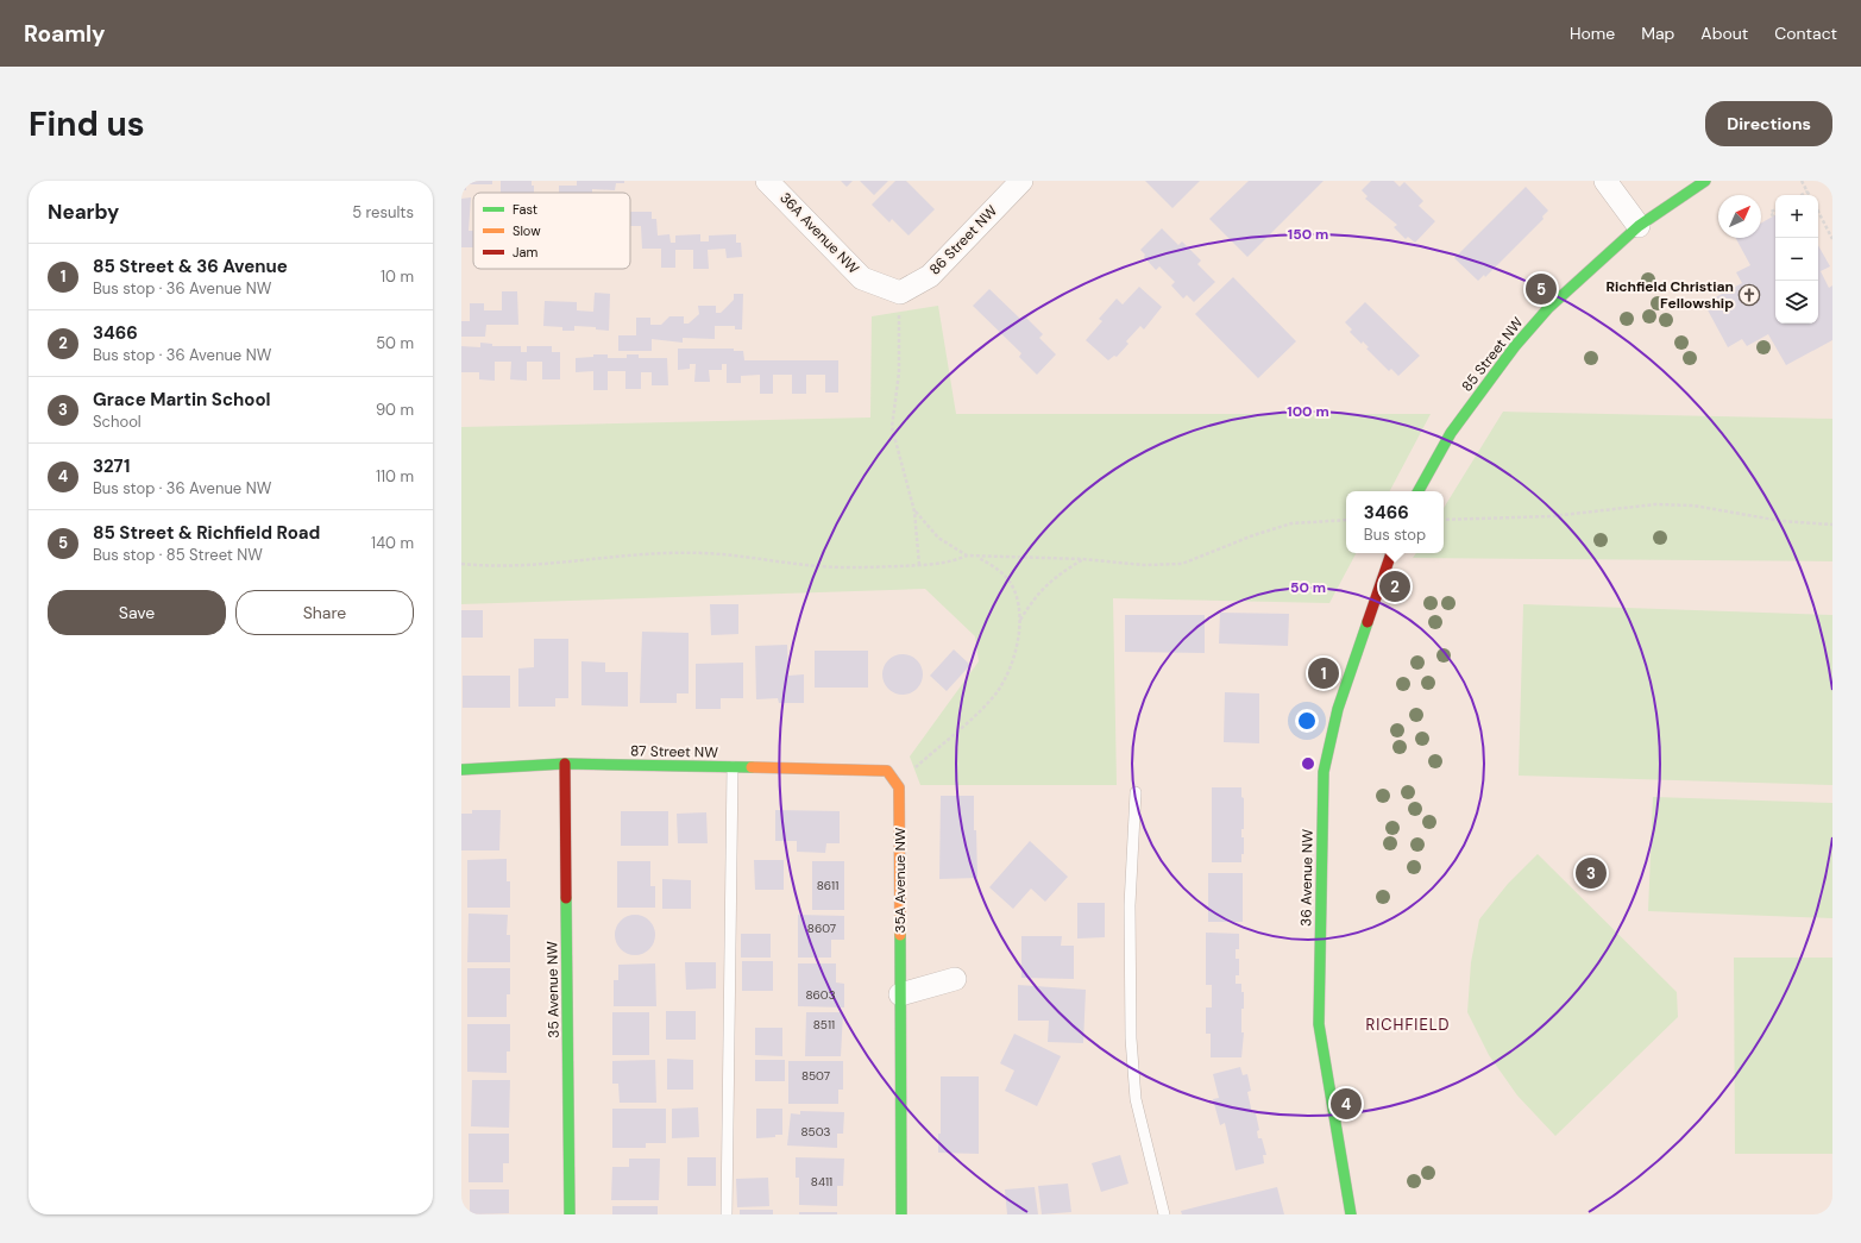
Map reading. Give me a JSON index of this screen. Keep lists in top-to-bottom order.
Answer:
{
  "streets": {
    "street": [
      "36A Avenue NW",
      "86 Street NW",
      "85 Street NW",
      "87 Street NW",
      "36 Avenue NW",
      "35A Avenue NW",
      "35 Avenue NW"
    ]
  },
  "crossings": [
    ["36A Avenue NW", "86 Street NW"],
    ["87 Street NW", "35A Avenue NW"],
    ["87 Street NW", "35 Avenue NW"]
  ],
  "districts": ["RICHFIELD"],
  "places": {
    "church": ["Richfield Christian Fellowship"]
  },
  "house_numbers": [
    "8611",
    "8607",
    "8603",
    "8511",
    "8507",
    "8503",
    "8411"
  ],
  "legend": ["Fast", "Slow", "Jam"],
  "north": "top right",
  "page": {
    "header": "Roamly",
    "nav": [
      "Home",
      "Map",
      "About",
      "Contact"
    ],
    "buttons": [
      "Directions",
      ["Save", "Share"]
    ],
    "title": "Find us",
    "heading": ["Nearby", "5 results"],
    "map_buttons": ["+", "−"],
    "list": [
      {
        "mark": "1",
        "name": "85 Street & 36 Avenue",
        "note": "Bus stop · 36 Avenue NW",
        "value": "10 m"
      },
      {
        "mark": "2",
        "name": "3466",
        "note": "Bus stop · 36 Avenue NW",
        "value": "50 m"
      },
      {
        "mark": "3",
        "name": "Grace Martin School",
        "note": "School",
        "value": "90 m"
      },
      {
        "mark": "4",
        "name": "3271",
        "note": "Bus stop · 36 Avenue NW",
        "value": "110 m"
      },
      {
        "mark": "5",
        "name": "85 Street & Richfield Road",
        "note": "Bus stop · 85 Street NW",
        "value": "140 m"
      }
    ],
    "pins": [
      "5",
      "2",
      "1",
      "3",
      "4"
    ],
    "popup": ["3466", "Bus stop"]
  },
  "rings": ["150 m", "100 m", "50 m"]
}
